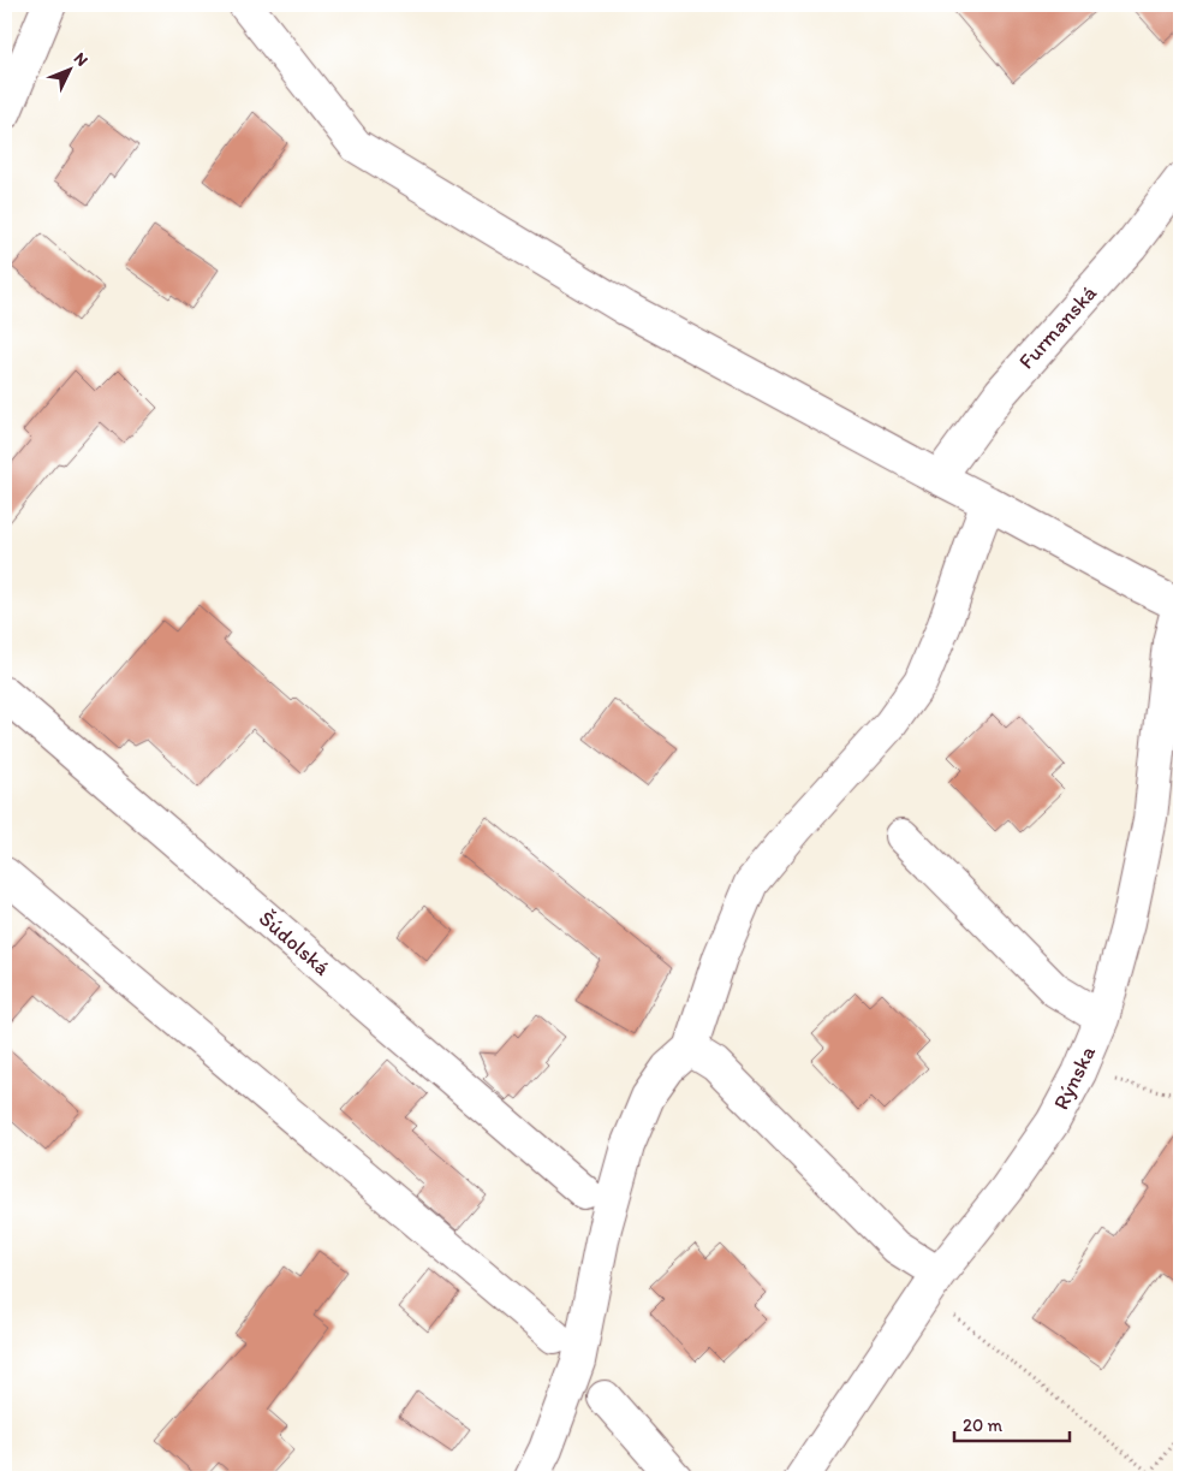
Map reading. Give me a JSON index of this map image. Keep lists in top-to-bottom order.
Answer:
{
  "streets": {
    "street": ["Furmanská", "Šúdolská", "Rýnska"]
  },
  "scale_bar": "20 m",
  "north": "top right"
}
